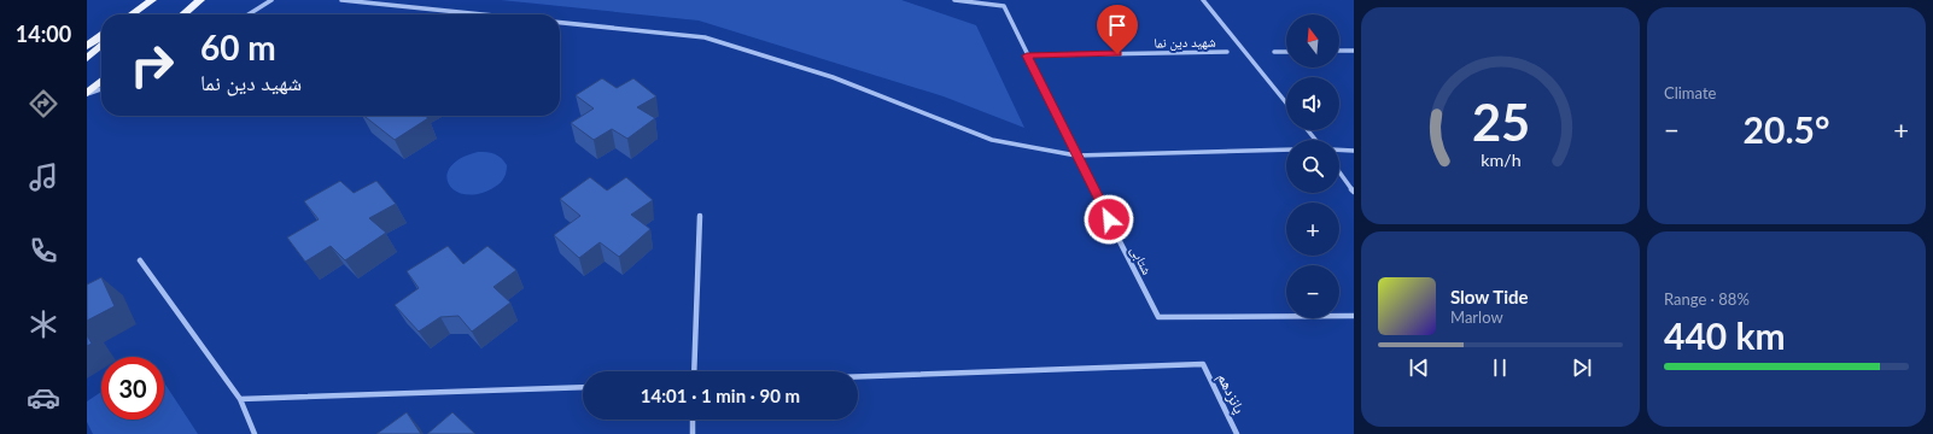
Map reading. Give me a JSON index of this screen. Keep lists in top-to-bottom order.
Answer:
{
  "streets": {
    "street": ["شهید دین نما", "شتابی", "پانزدهم"]
  },
  "crossings": [
    ["شهید دین نما", "شتابی"]
  ],
  "north": "top",
  "page": {
    "tabs": "14:00",
    "tile": [
      "Climate",
      ["Range · 88%", "440 km"]
    ],
    "map_buttons": ["+", "−"],
    "turn": ["60 m", "شهید دین نما"],
    "heat": ["−", "20.5°", "+"],
    "song": ["Slow Tide", "Marlow"],
    "limit": "30",
    "trip": "14:01 · 1 min · 90 m",
    "gauge": ["25", "km/h"]
  }
}
